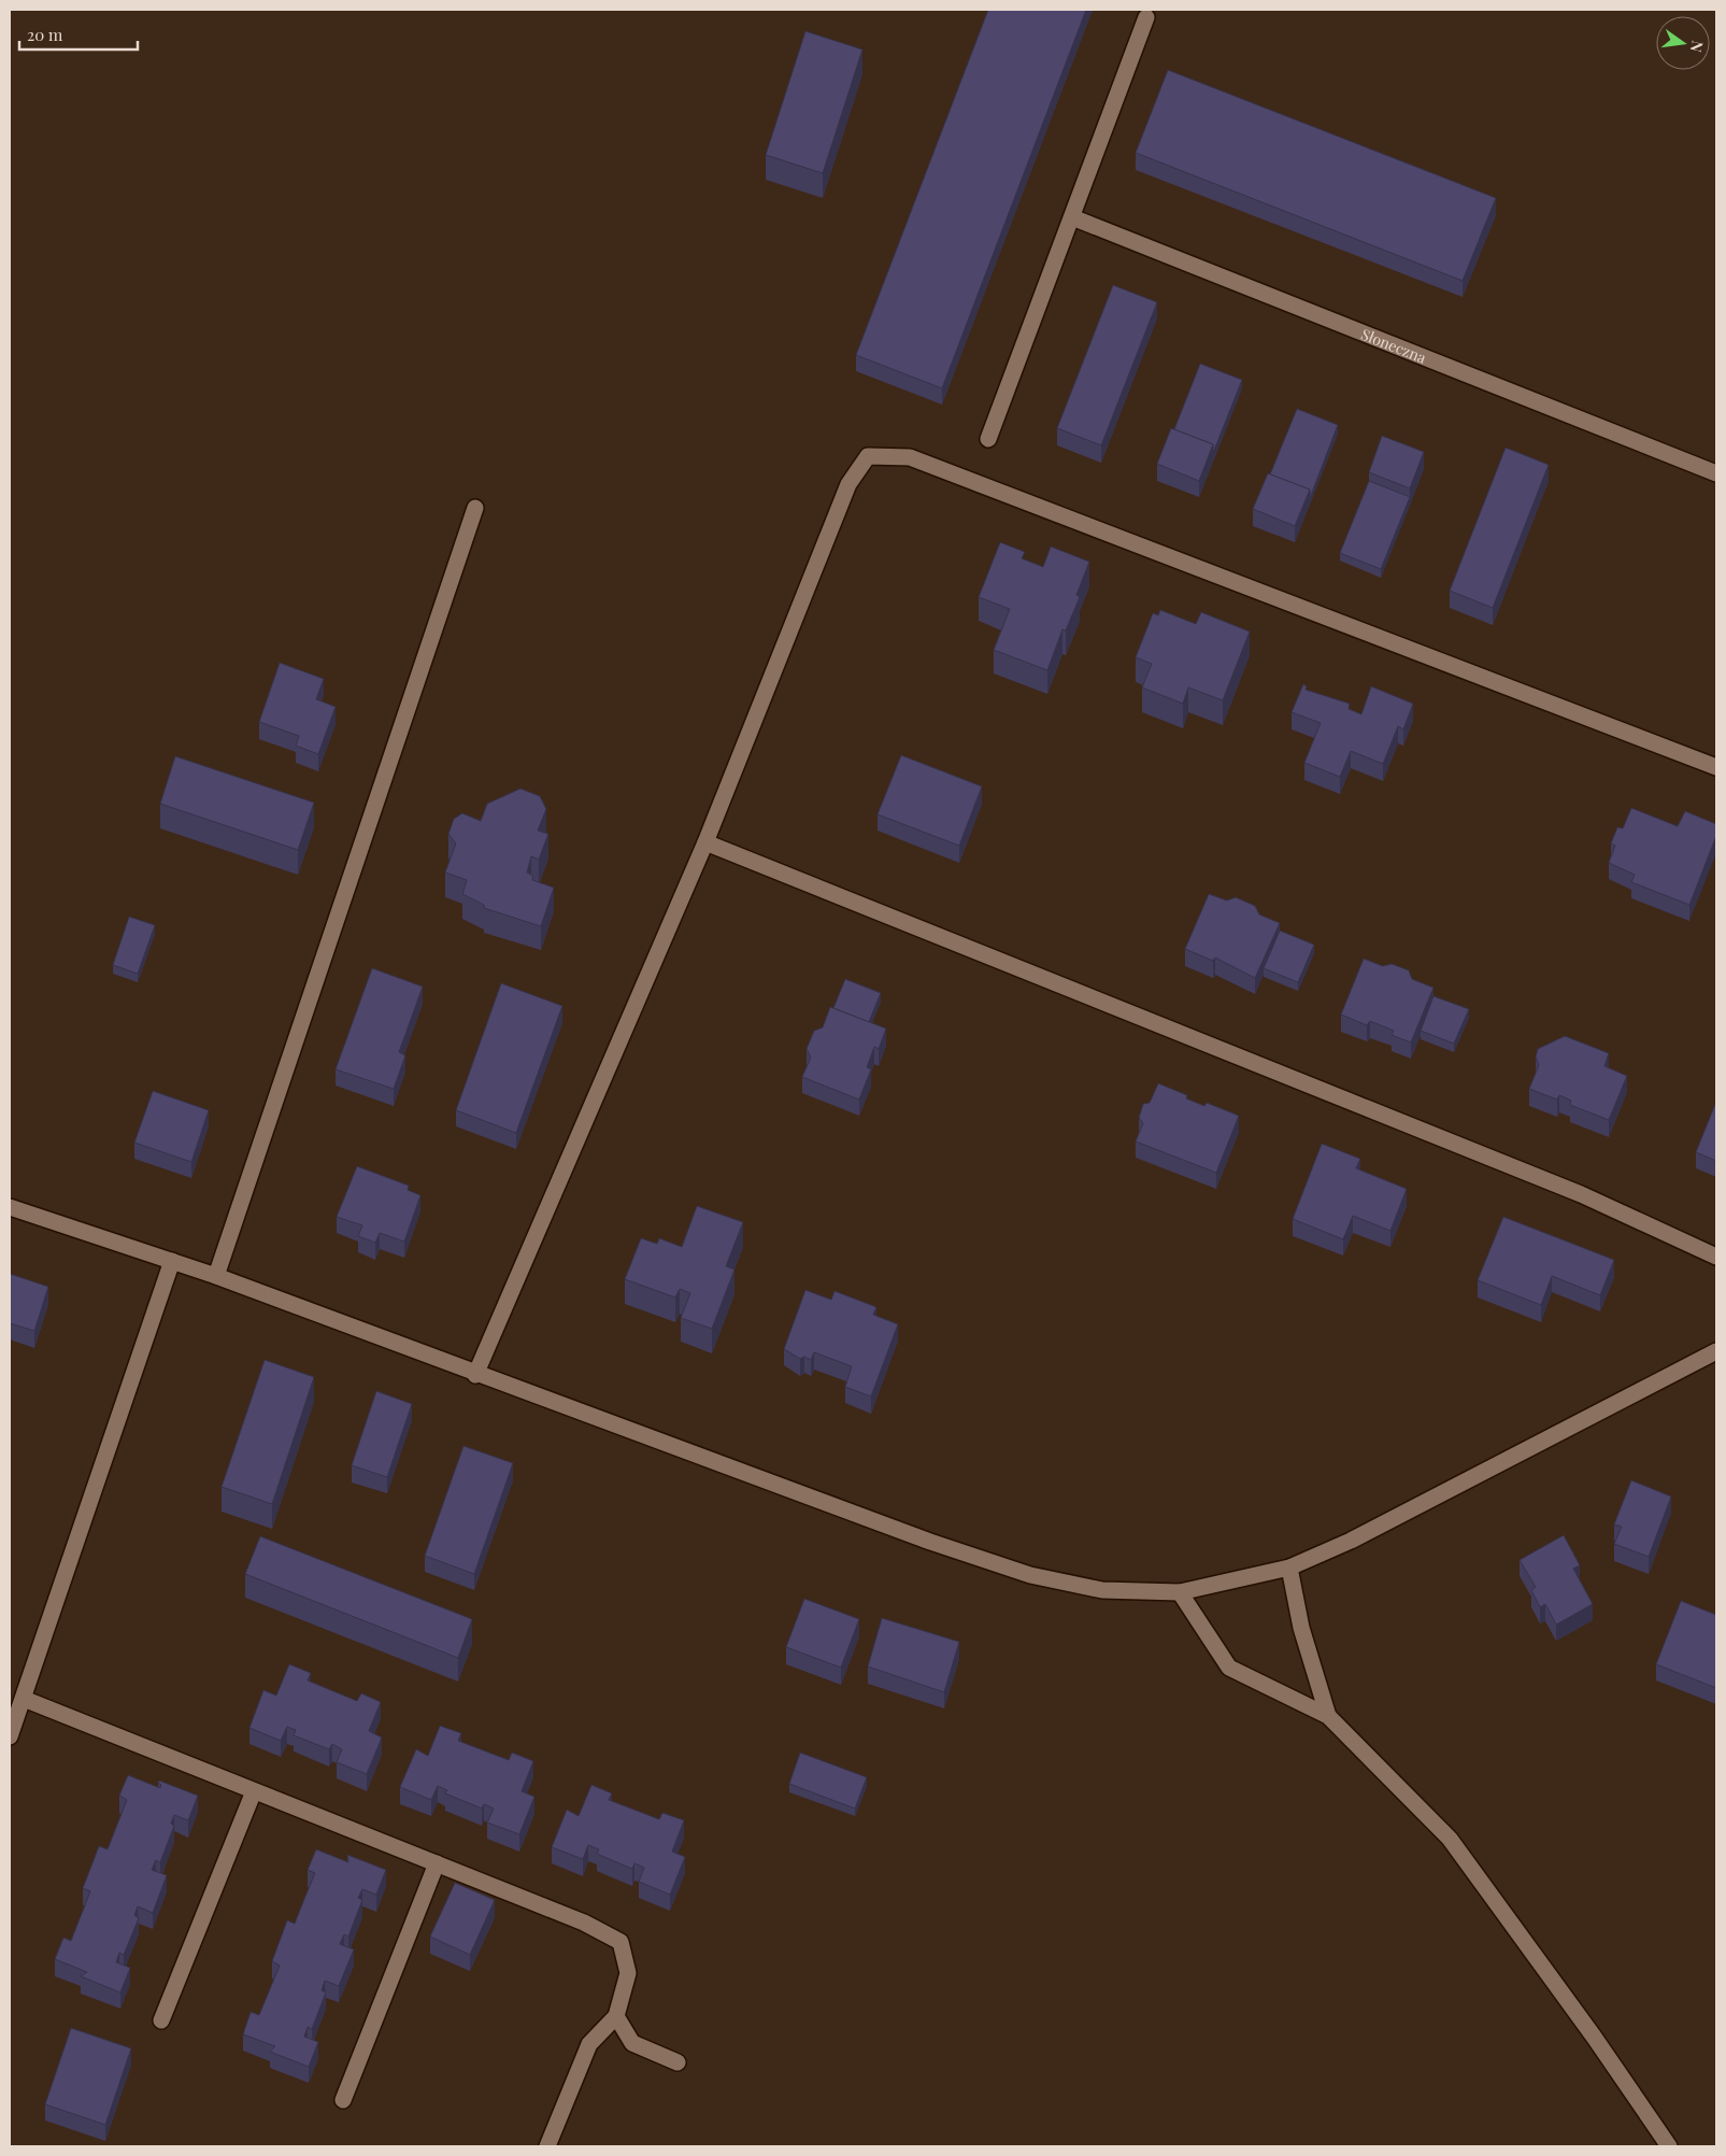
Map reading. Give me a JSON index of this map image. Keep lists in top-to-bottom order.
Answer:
{
  "streets": {
    "street": ["Słoneczna"]
  },
  "scale_bar": "20 m",
  "north": "right"
}
